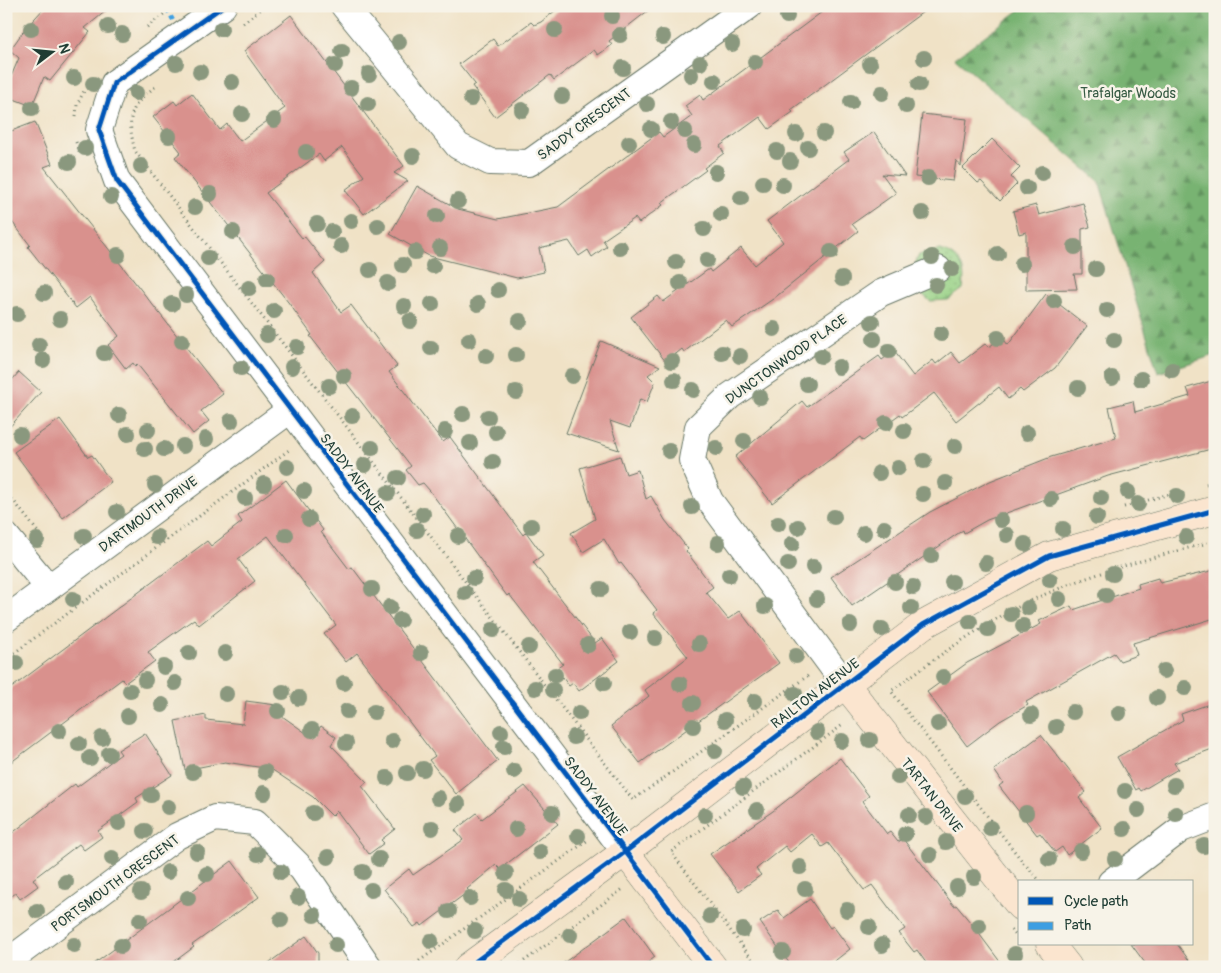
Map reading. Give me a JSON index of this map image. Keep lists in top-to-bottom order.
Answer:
{
  "streets": {
    "street": [
      "SADDY CRESCENT",
      "DUNCTONWOOD PLACE",
      "SADDY AVENUE",
      "DARTMOUTH DRIVE",
      "RAILTON AVENUE",
      "TARTAN DRIVE",
      "PORTSMOUTH CRESCENT"
    ]
  },
  "crossings": [
    ["DUNCTONWOOD PLACE", "RAILTON AVENUE"],
    ["DUNCTONWOOD PLACE", "TARTAN DRIVE"],
    ["SADDY AVENUE", "DARTMOUTH DRIVE"],
    ["SADDY AVENUE", "RAILTON AVENUE"],
    ["RAILTON AVENUE", "TARTAN DRIVE"]
  ],
  "parks": ["Trafalgar Woods"],
  "legend": ["Cycle path", "Path"],
  "north": "right"
}
